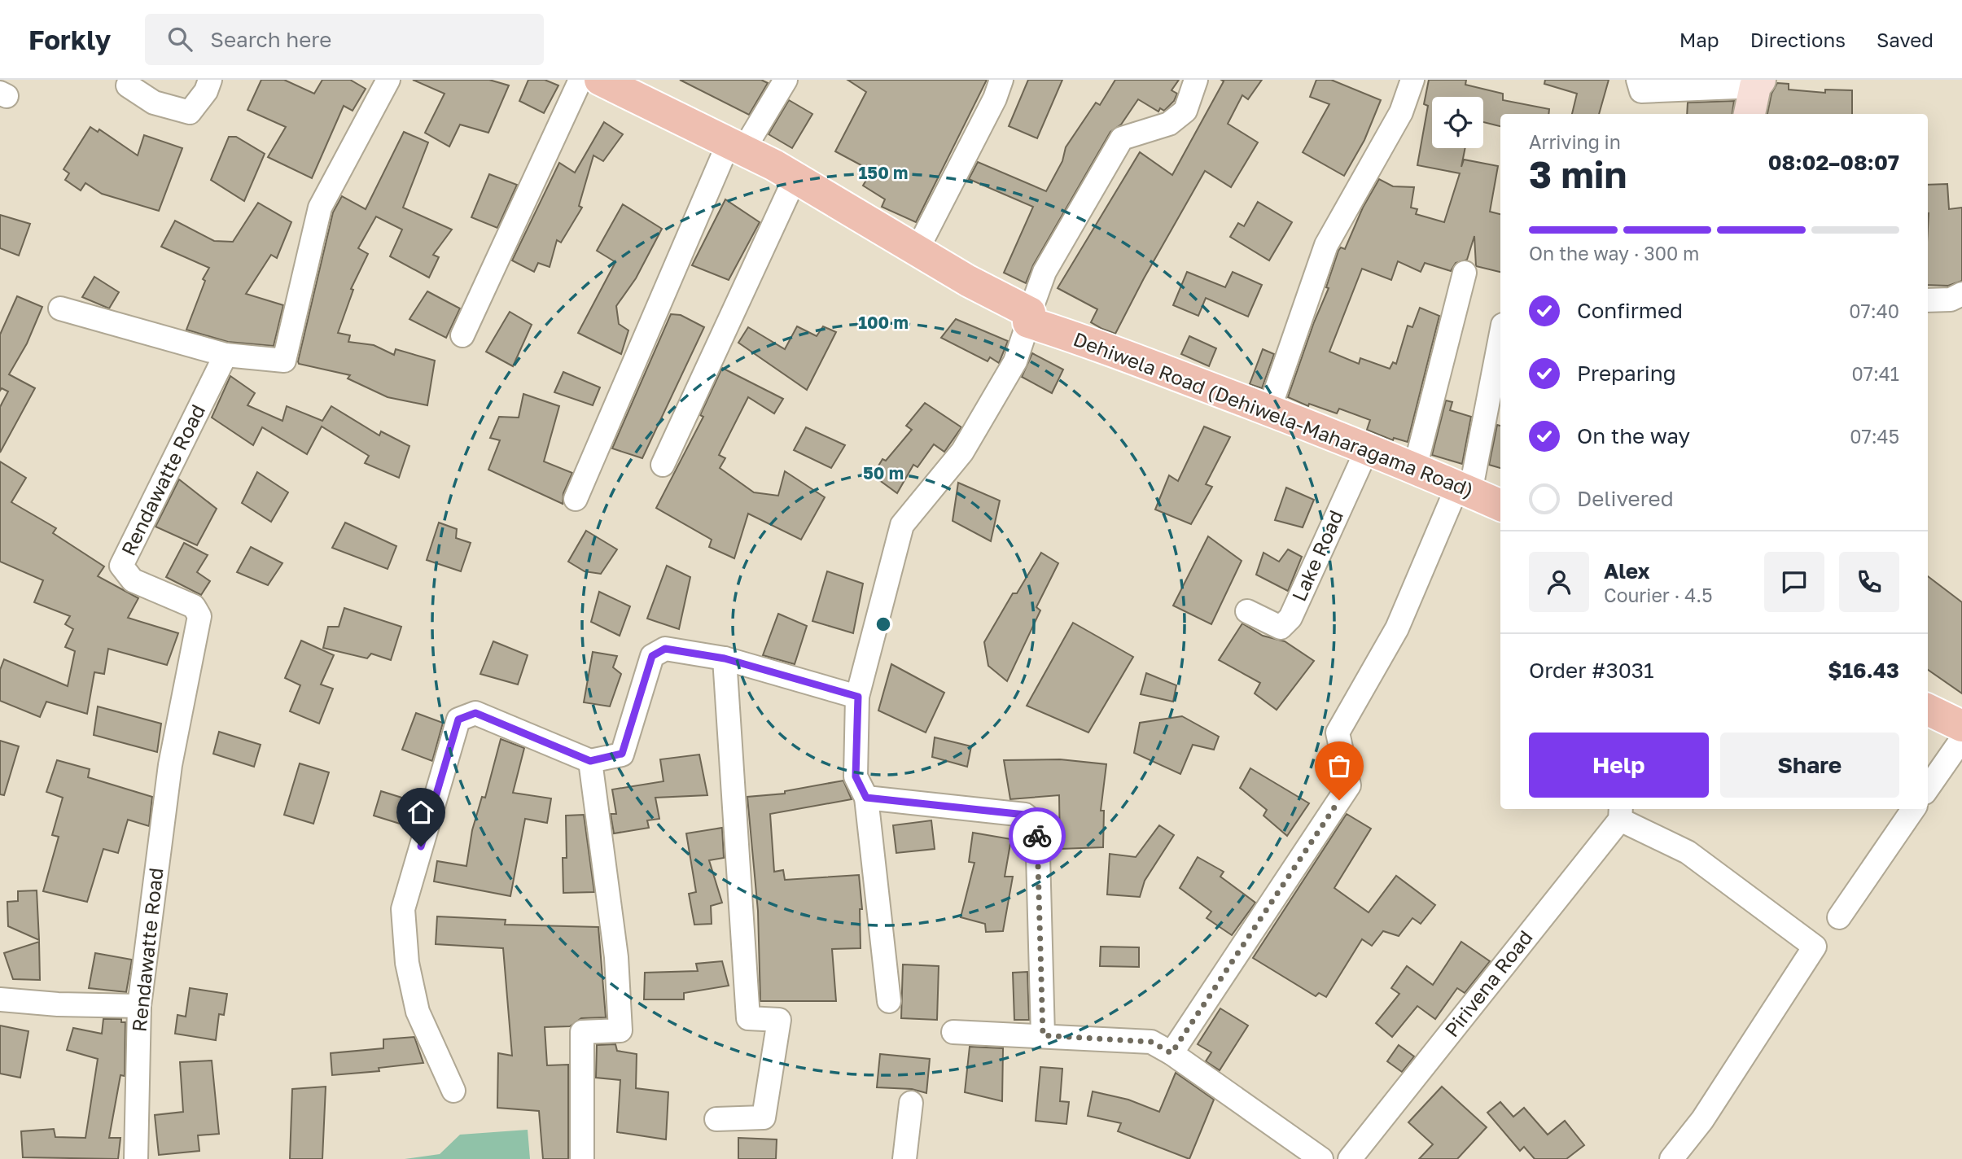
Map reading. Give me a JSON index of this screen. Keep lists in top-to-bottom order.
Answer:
{
  "streets": {
    "main road": ["Dehiwela Road (Dehiwela-Maharagama Road)"],
    "street": ["Rendawatte Road", "Lake Road", "Pirivena Road"]
  },
  "crossings": [
    ["Dehiwela Road (Dehiwela-Maharagama Road)", "Lake Road"]
  ],
  "page": {
    "header": "Forkly",
    "search": "Search here",
    "nav": ["Map", "Directions", "Saved"],
    "heading": ["3 min", "Arriving in", "08:02–08:07"],
    "panel": [
      "Alex",
      "Courier · 4.5",
      "Order #3031",
      "$16.43"
    ],
    "bar": "On the way · 300 m",
    "list": [
      ["Confirmed", "07:40"],
      ["Preparing", "07:41"],
      ["On the way", "07:45"],
      "Delivered"
    ],
    "buttons": ["Help", "Share"]
  },
  "rings": ["150 m", "100 m", "50 m"]
}
